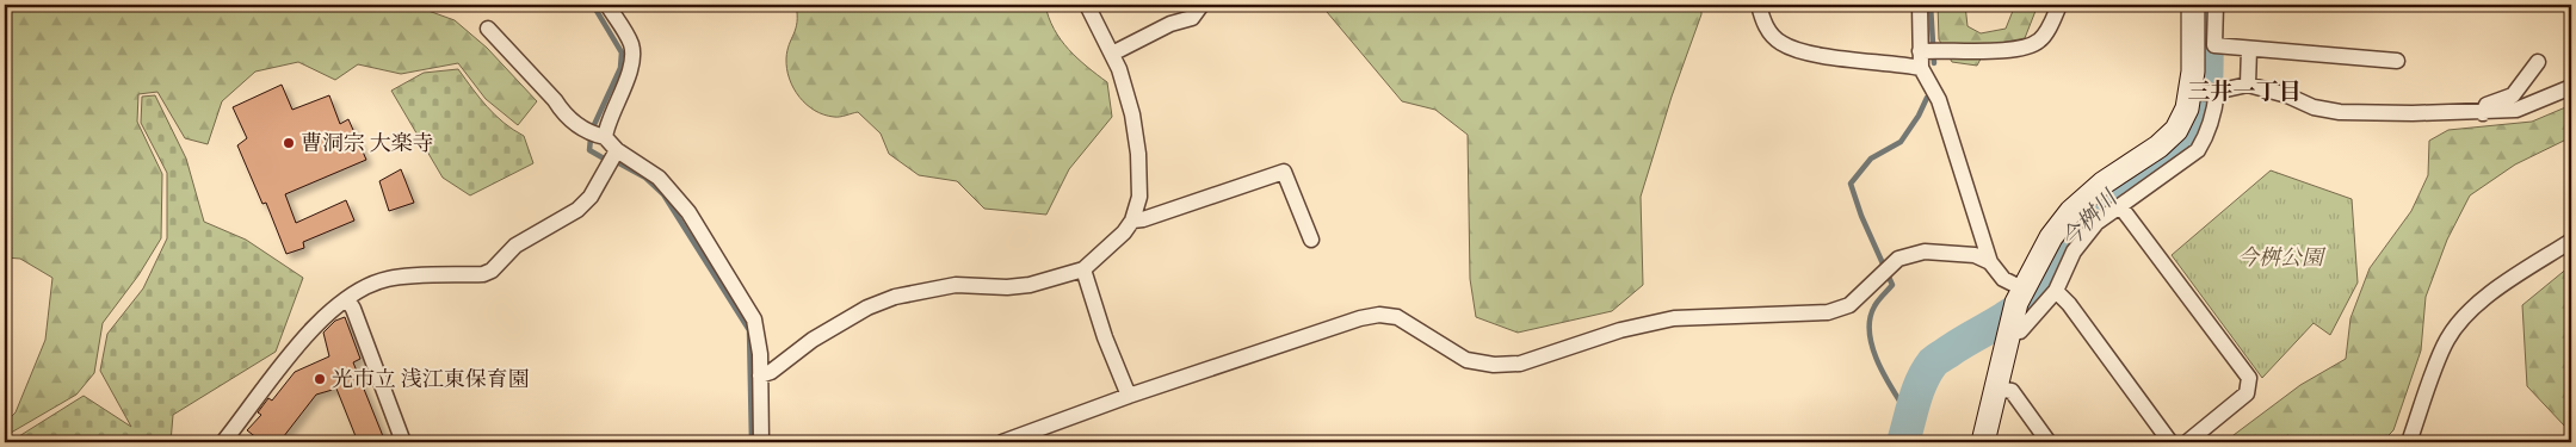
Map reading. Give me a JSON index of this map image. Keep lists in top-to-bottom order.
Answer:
{
  "districts": ["三井一丁目"],
  "water": ["今桝川"],
  "parks": ["今桝公園"],
  "places": ["曹洞宗 大楽寺", "光市立 浅江東保育園"]
}
